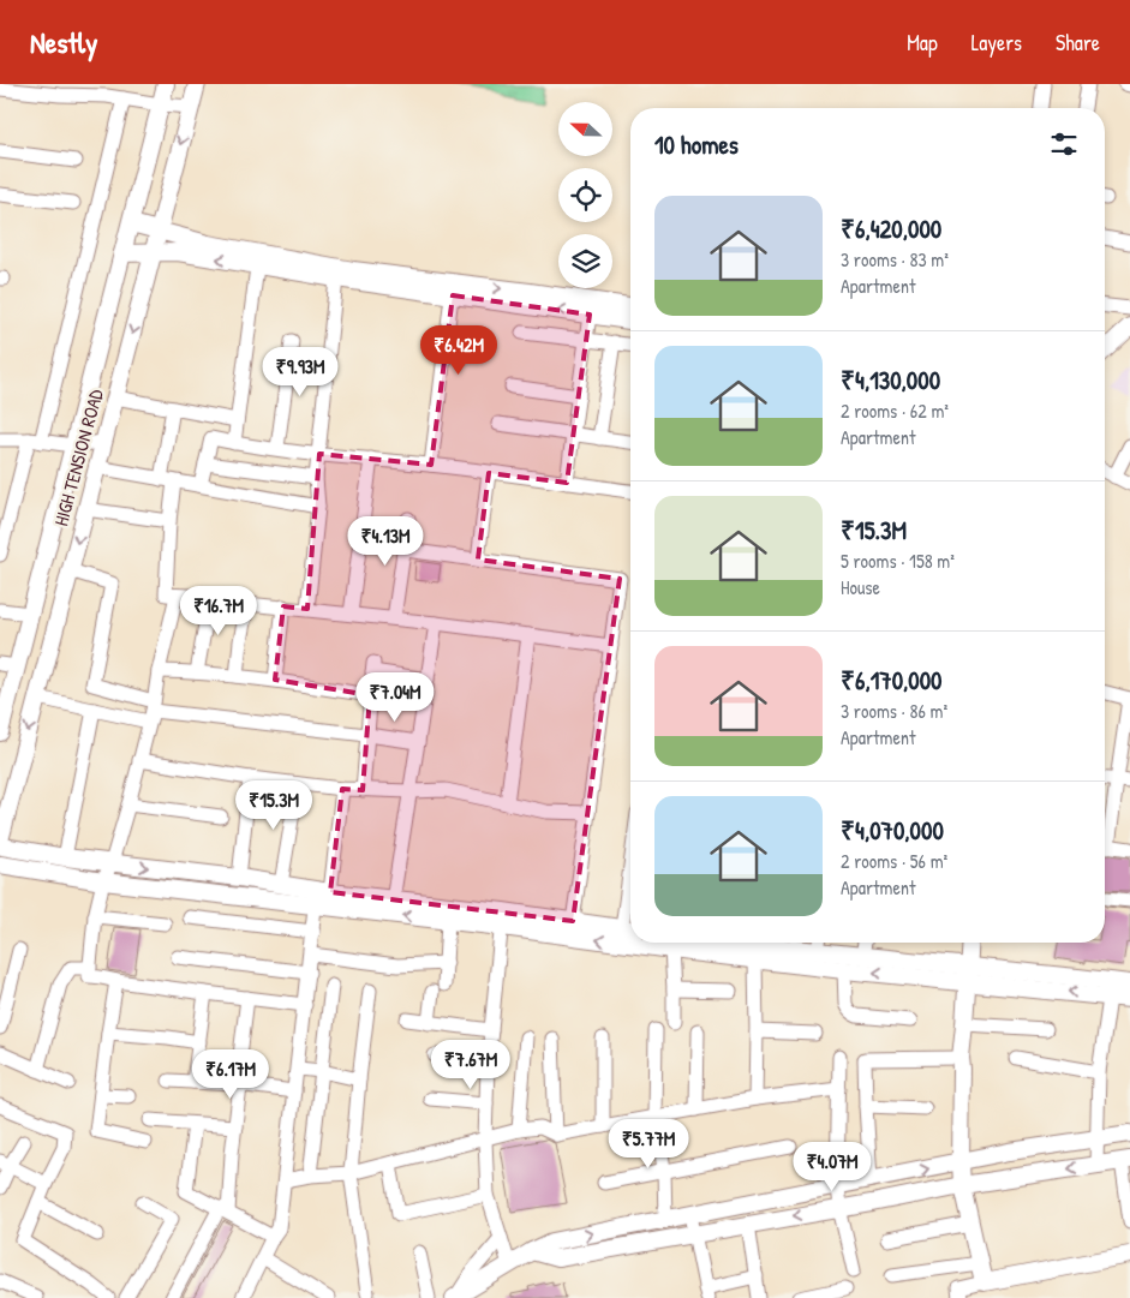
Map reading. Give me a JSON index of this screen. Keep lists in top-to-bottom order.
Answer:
{
  "streets": {
    "street": ["HIGH TENSION ROAD"]
  },
  "north": "left",
  "page": {
    "header": "Nestly",
    "nav": ["Map", "Layers", "Share"],
    "heading": "10 homes",
    "list": [
      {
        "name": "₹6,420,000",
        "note": "3 rooms · 83 m² · Apartment"
      },
      {
        "name": "₹4,130,000",
        "note": "2 rooms · 62 m² · Apartment"
      },
      {
        "name": "₹15.3M",
        "note": "5 rooms · 158 m² · House"
      },
      {
        "name": "₹6,170,000",
        "note": "3 rooms · 86 m² · Apartment"
      },
      {
        "name": "₹4,070,000",
        "note": "2 rooms · 56 m² · Apartment"
      }
    ],
    "price": [
      "₹6.42M",
      "₹9.93M",
      "₹4.13M",
      "₹16.7M",
      "₹7.04M",
      "₹15.3M",
      "₹7.67M",
      "₹6.17M",
      "₹5.77M",
      "₹4.07M"
    ]
  }
}
